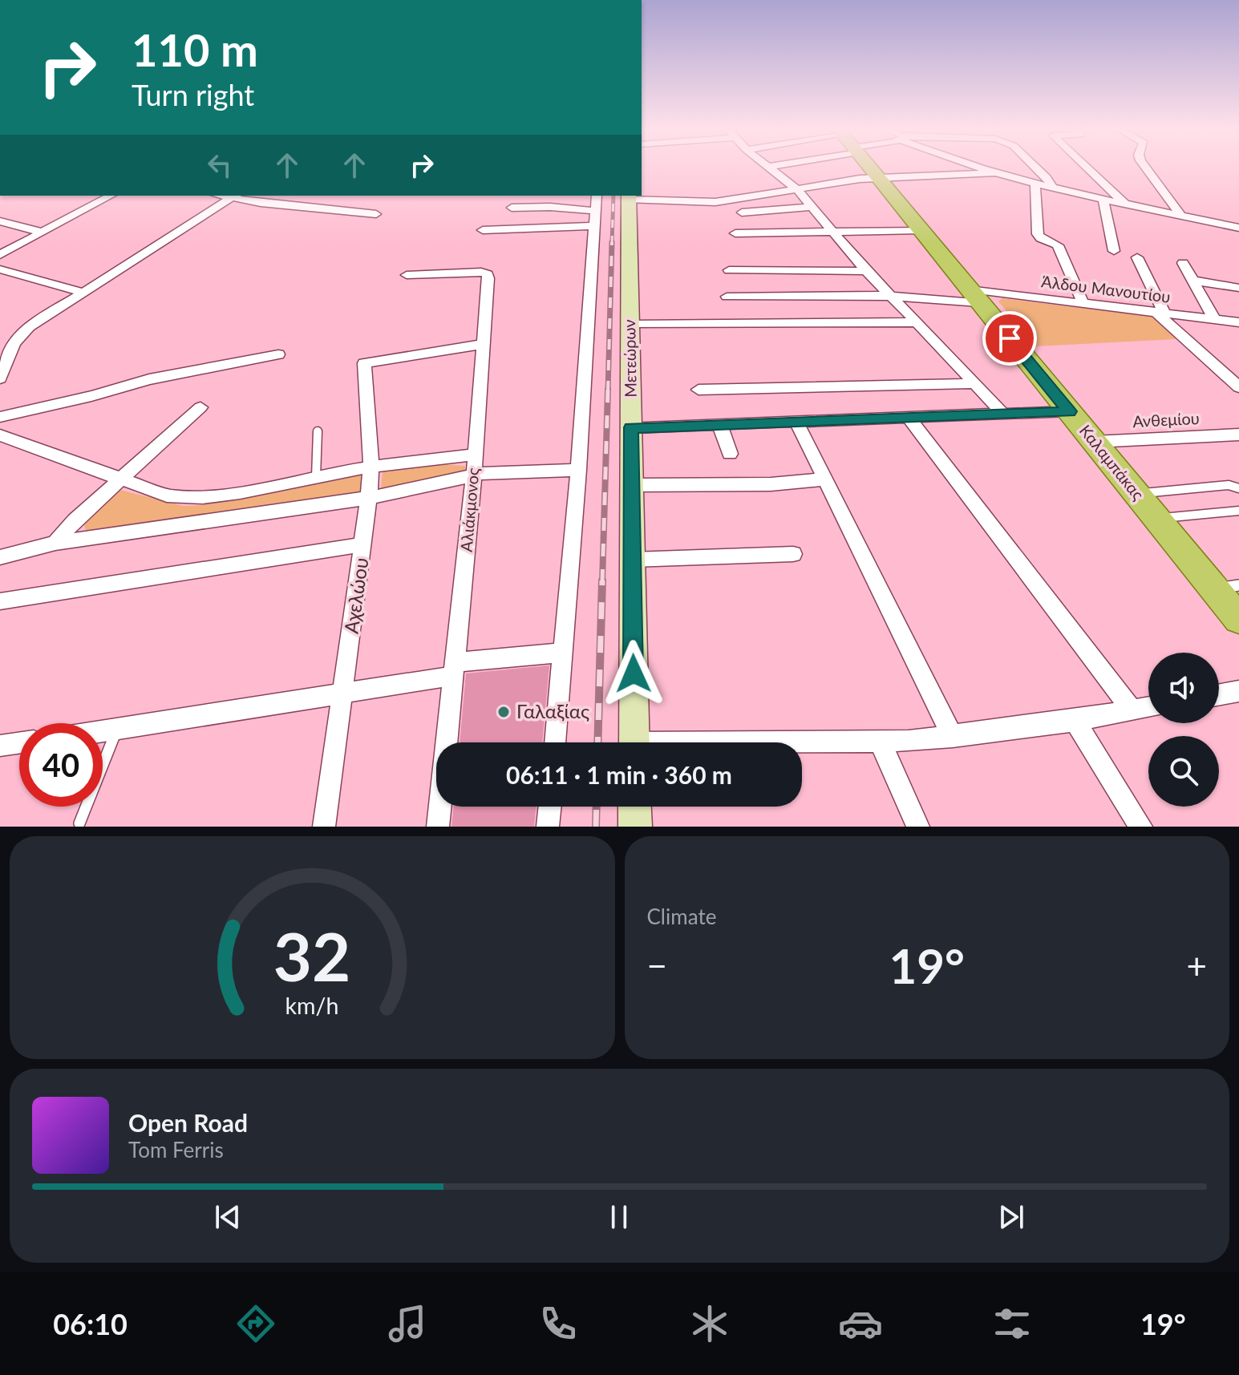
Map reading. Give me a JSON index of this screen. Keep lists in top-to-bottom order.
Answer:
{
  "streets": {
    "main road": ["Καλαμπάκας"],
    "street": [
      "Άλδου Μανουτίου",
      "Μετεώρων",
      "Ανθεμίου",
      "Αλιάκμονος",
      "Αχελώου"
    ]
  },
  "crossings": [
    ["Άλδου Μανουτίου", "Καλαμπάκας"],
    ["Ανθεμίου", "Καλαμπάκας"],
    ["Αλιάκμονος", "Αχελώου"]
  ],
  "places": ["Γαλαξίας"],
  "page": {
    "turn": ["110 m", "Turn right"],
    "limit": "40",
    "trip": "06:11 · 1 min · 360 m",
    "tile": "Climate",
    "heat": ["−", "19°", "+"],
    "song": ["Open Road", "Tom Ferris"],
    "tabs": ["06:10", "19°"],
    "gauge": ["32", "km/h"]
  }
}
